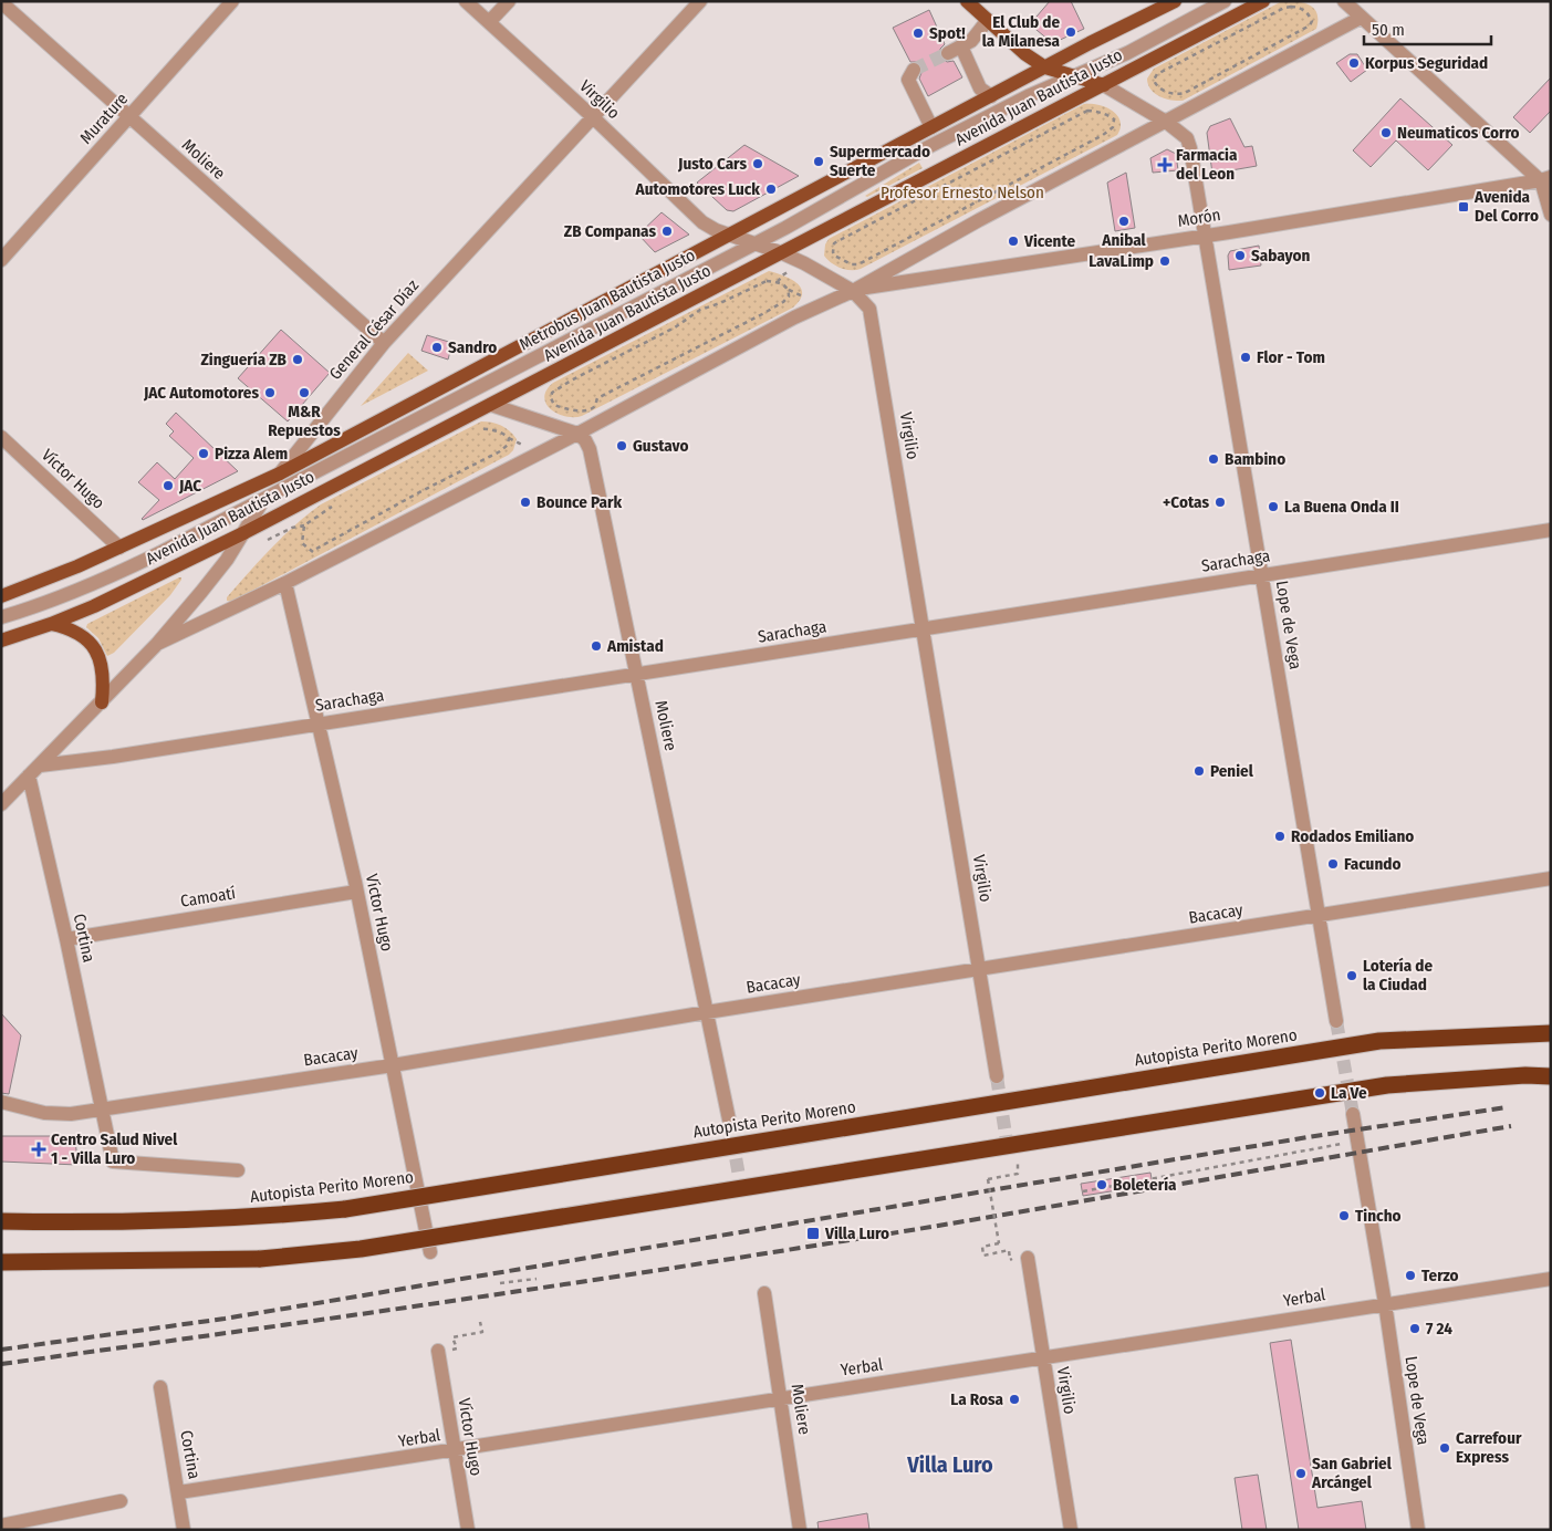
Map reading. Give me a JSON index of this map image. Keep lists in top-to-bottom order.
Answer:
{
  "streets": {
    "highway": ["Autopista Perito Moreno"],
    "main road": ["Avenida Juan Bautista Justo"],
    "street": [
      "Virgilio",
      "Murature",
      "Moliere",
      "Morón",
      "Metrobus Juan Bautista Justo",
      "General César Díaz",
      "Víctor Hugo",
      "Sarachaga",
      "Lope de Vega",
      "Camoatí",
      "Bacacay",
      "Cortina",
      "Yerbal"
    ]
  },
  "crossings": [
    ["Avenida Juan Bautista Justo", "Virgilio"],
    ["Avenida Juan Bautista Justo", "General César Díaz"],
    ["Avenida Juan Bautista Justo", "Víctor Hugo"],
    ["Avenida Juan Bautista Justo", "Lope de Vega"],
    ["Virgilio", "Morón"],
    ["Virgilio", "Metrobus Juan Bautista Justo"],
    ["Virgilio", "General César Díaz"],
    ["Virgilio", "Sarachaga"],
    ["Virgilio", "Bacacay"],
    ["Virgilio", "Yerbal"],
    ["Murature", "Moliere"],
    ["Moliere", "General César Díaz"],
    ["Moliere", "Sarachaga"],
    ["Moliere", "Bacacay"],
    ["Moliere", "Yerbal"],
    ["Morón", "Lope de Vega"],
    ["Metrobus Juan Bautista Justo", "General César Díaz"],
    ["General César Díaz", "Sarachaga"],
    ["General César Díaz", "Cortina"],
    ["Víctor Hugo", "Sarachaga"],
    ["Víctor Hugo", "Camoatí"],
    ["Víctor Hugo", "Bacacay"],
    ["Víctor Hugo", "Yerbal"],
    ["Sarachaga", "Lope de Vega"],
    ["Lope de Vega", "Bacacay"],
    ["Lope de Vega", "Yerbal"],
    ["Camoatí", "Cortina"],
    ["Bacacay", "Cortina"],
    ["Cortina", "Yerbal"]
  ],
  "districts": ["Villa Luro"],
  "parks": ["Profesor Ernesto Nelson"],
  "places": {
    "other": [
      "El Club de la Milanesa",
      "Spot!",
      "Korpus Seguridad",
      "Neumaticos Corro",
      "Supermercado Suerte",
      "Justo Cars",
      "Automotores Luck",
      "Anibal",
      "ZB Companas",
      "Vicente",
      "Sabayon",
      "LavaLimp",
      "Sandro",
      "Flor - Tom",
      "Zinguería ZB",
      "JAC Automotores",
      "M&R Repuestos",
      "Gustavo",
      "Pizza Alem",
      "Bambino",
      "JAC",
      "Bounce Park",
      "+Cotas",
      "La Buena Onda II",
      "Amistad",
      "Peniel",
      "Rodados Emiliano",
      "Facundo",
      "Lotería de la Ciudad",
      "La Ve",
      "Boletería",
      "Tincho",
      "Terzo",
      "7 24",
      "La Rosa",
      "Carrefour Express",
      "San Gabriel Arcángel"
    ],
    "health": ["Farmacia del Leon", "Centro Salud Nivel 1 - Villa Luro"],
    "transit": ["Avenida Del Corro", "Villa Luro"]
  },
  "scale_bar": "50 m"
}
